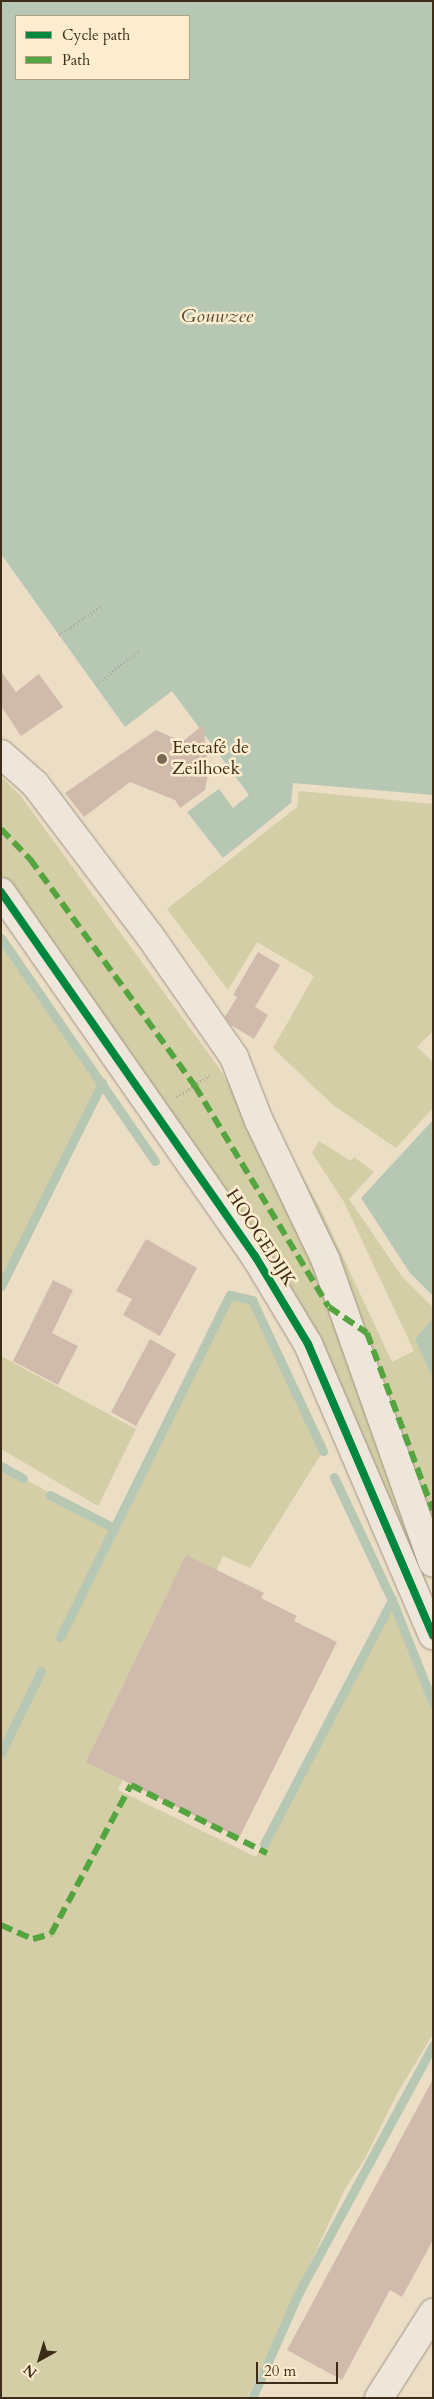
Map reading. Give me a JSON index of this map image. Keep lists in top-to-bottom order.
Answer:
{
  "streets": {
    "street": ["HOOGEDIJK"]
  },
  "water": ["Gouwzee"],
  "places": ["Eetcafé de Zeilhoek"],
  "legend": ["Cycle path", "Path"],
  "scale_bar": "20 m",
  "north": "bottom left"
}
